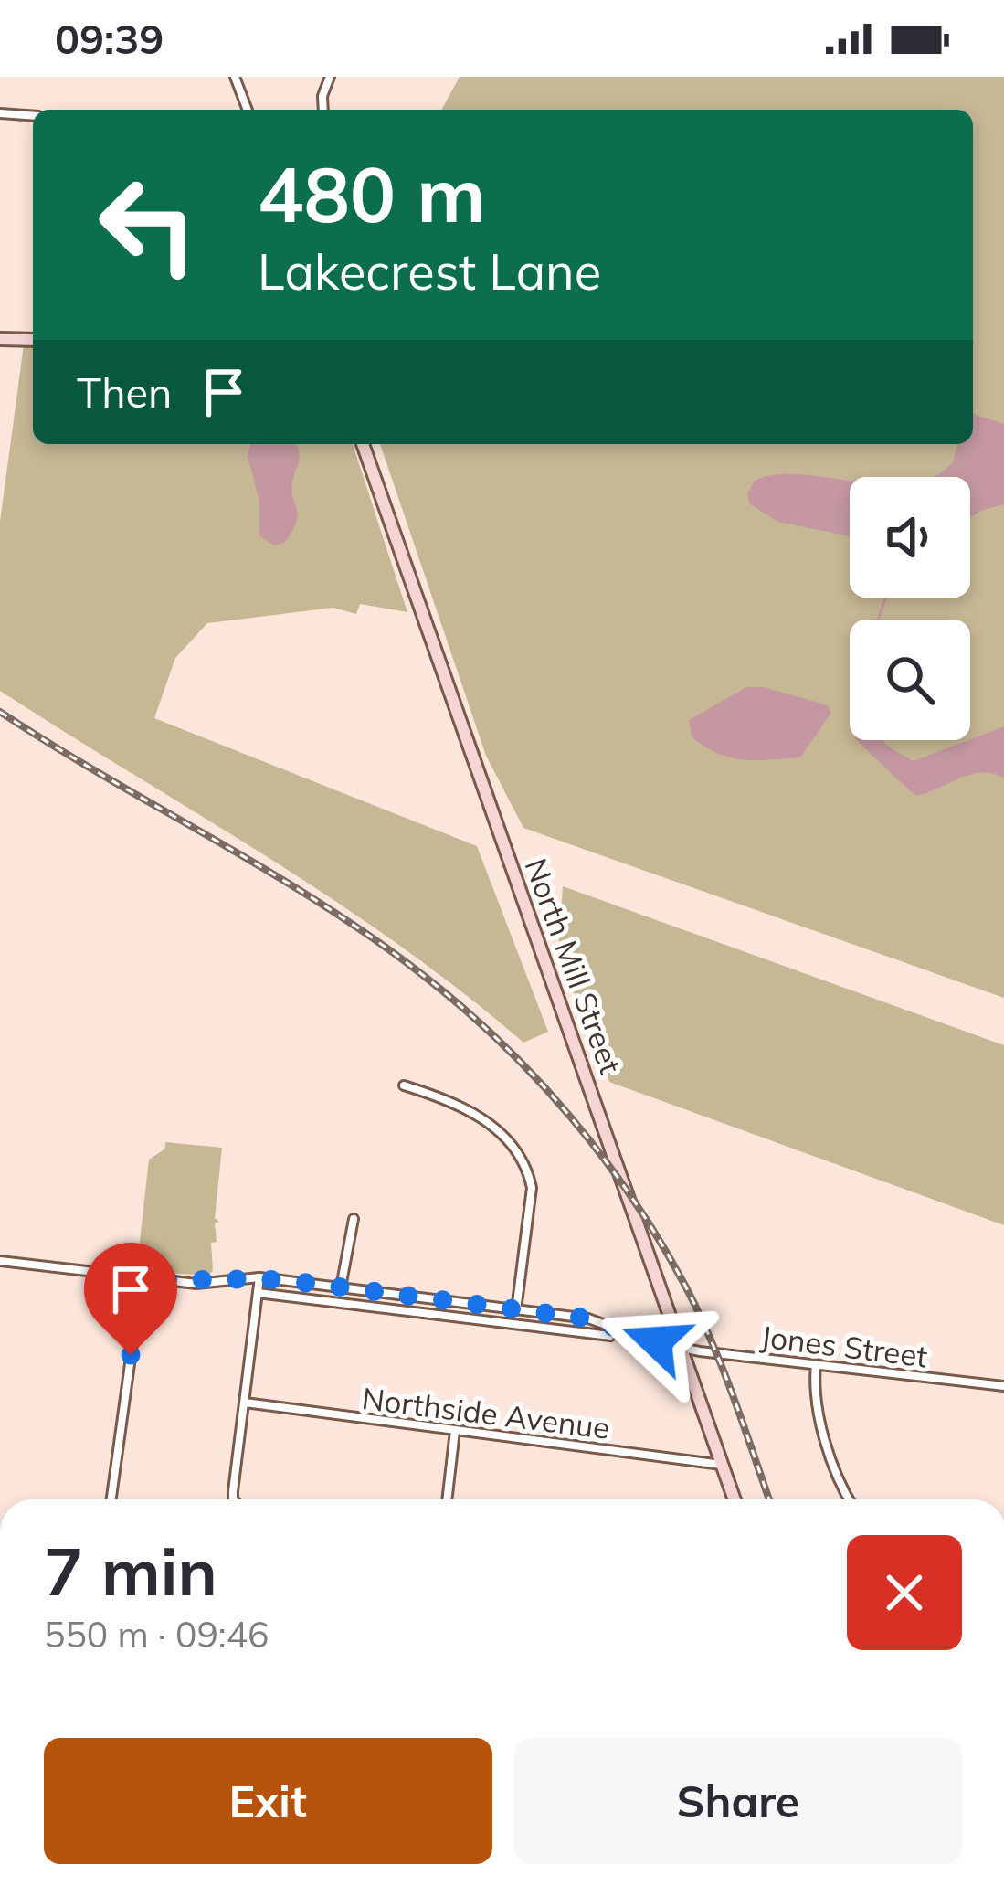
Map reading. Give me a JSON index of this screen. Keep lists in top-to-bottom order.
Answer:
{
  "streets": {
    "main road": ["North Mill Street"],
    "street": ["Jones Street", "Northside Avenue"]
  },
  "crossings": [
    ["North Mill Street", "Jones Street"],
    ["North Mill Street", "Northside Avenue"]
  ],
  "page": {
    "status": "09:39",
    "turn": ["480 m", "Lakecrest Lane"],
    "then": "Then",
    "heading": ["7 min", "550 m · 09:46"],
    "buttons": ["Exit", "Share"]
  }
}
